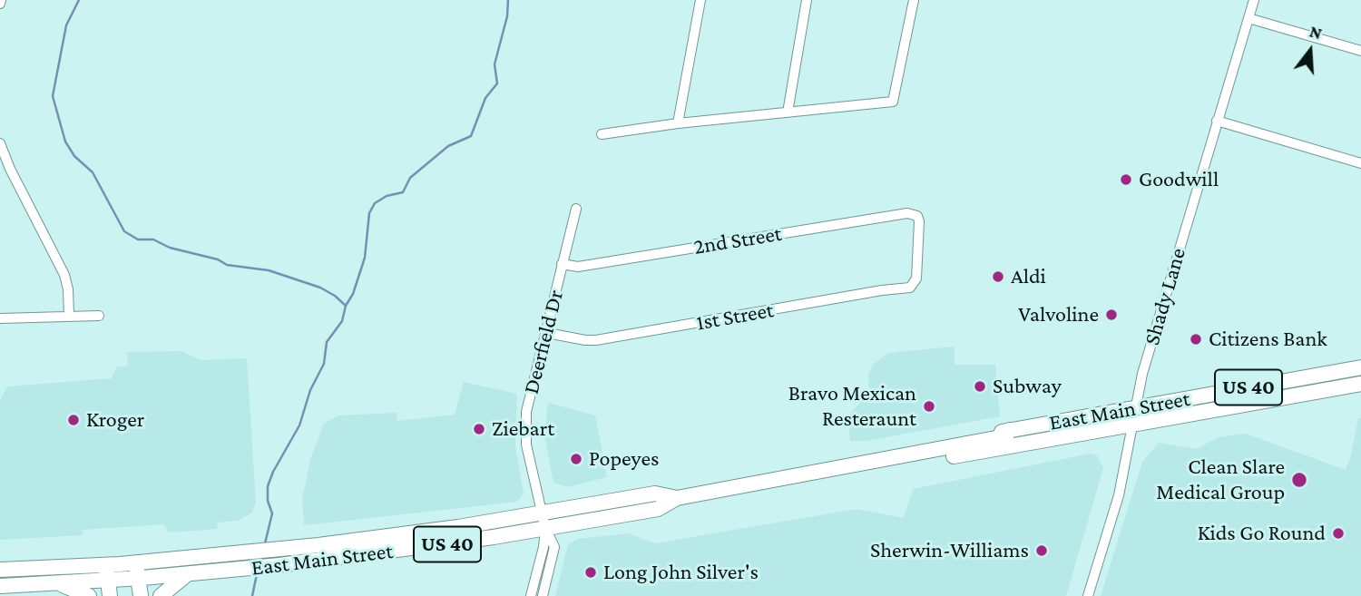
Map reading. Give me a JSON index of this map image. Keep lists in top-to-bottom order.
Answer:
{
  "streets": {
    "main road": ["US 40", "East Main Street"],
    "street": [
      "2nd Street",
      "Shady Lane",
      "1st Street",
      "Deerfield Dr"
    ]
  },
  "crossings": [
    ["2nd Street", "1st Street"],
    ["2nd Street", "Deerfield Dr"],
    ["Shady Lane", "East Main Street"],
    ["1st Street", "Deerfield Dr"],
    ["Deerfield Dr", "East Main Street"]
  ],
  "places": [
    "Goodwill",
    "Aldi",
    "Valvoline",
    "Citizens Bank",
    "Subway",
    "Bravo Mexican Resteraunt",
    "Kroger",
    "Ziebart",
    "Popeyes",
    "Clean Slare Medical Group",
    "Kids Go Round",
    "Sherwin-Williams",
    "Long John Silver's"
  ],
  "north": "top"
}
